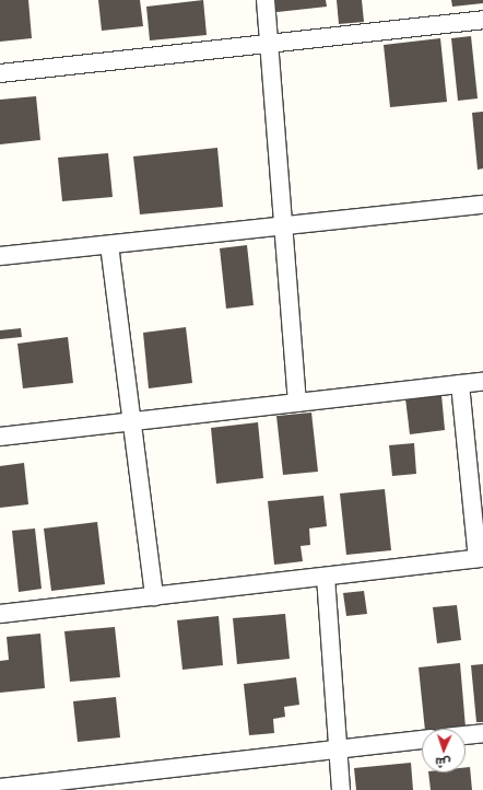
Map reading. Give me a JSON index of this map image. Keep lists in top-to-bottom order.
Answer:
{
  "north": "bottom"
}
